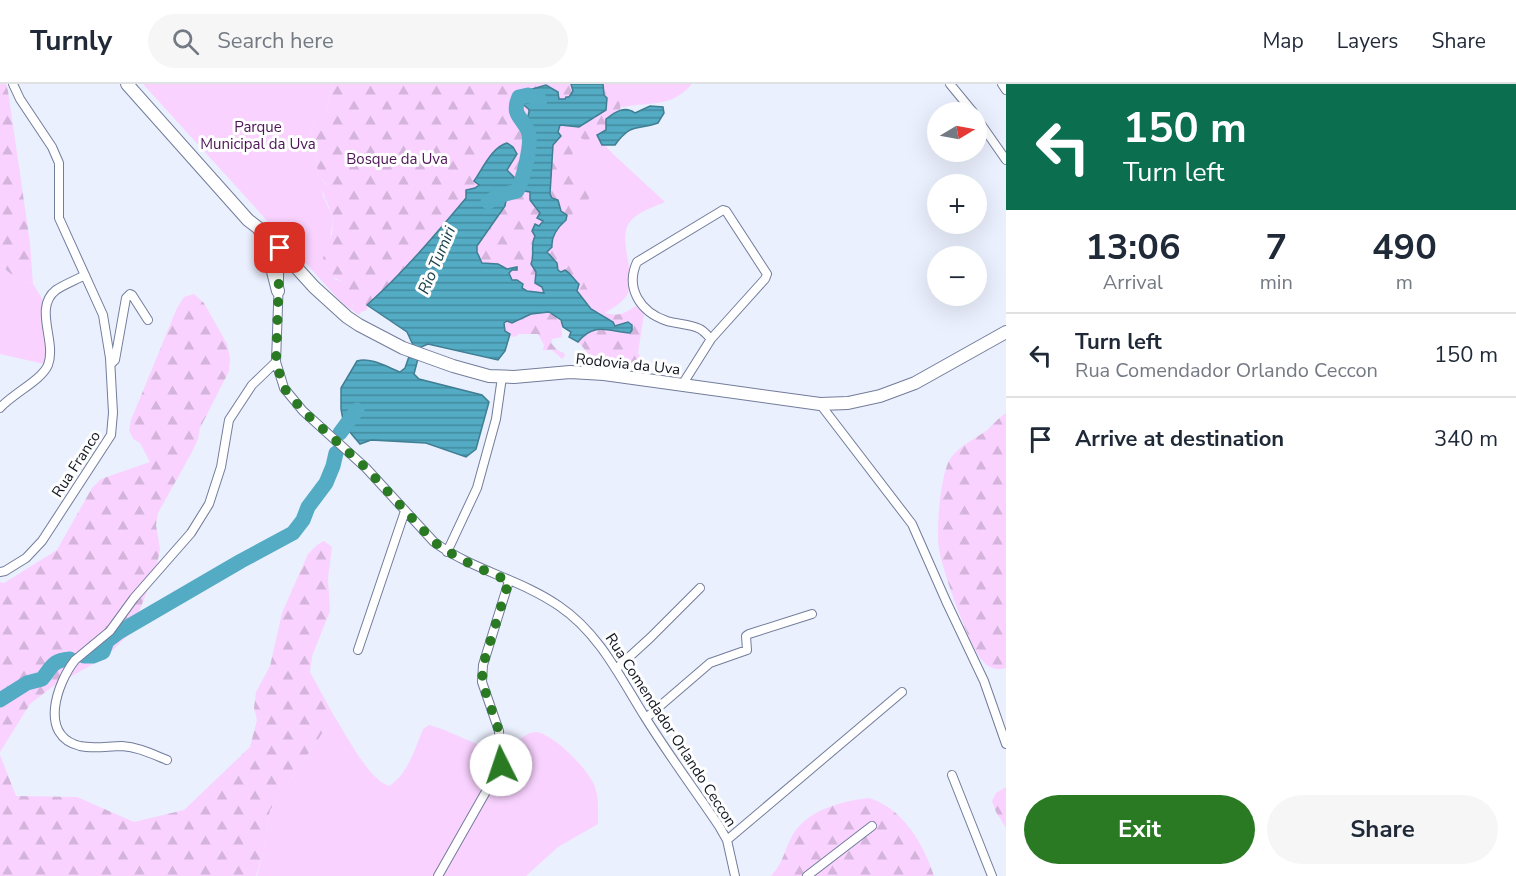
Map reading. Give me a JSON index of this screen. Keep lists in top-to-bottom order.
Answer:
{
  "streets": {
    "street": ["Rodovia da Uva", "Rua Franco", "Rua Comendador Orlando Ceccon"]
  },
  "crossings": [
    ["Rodovia da Uva", "Rua Comendador Orlando Ceccon"]
  ],
  "water": ["Rio Tumiri"],
  "parks": ["Parque Municipal da Uva", "Bosque da Uva"],
  "north": "right",
  "page": {
    "header": "Turnly",
    "search": "Search here",
    "nav": ["Map", "Layers", "Share"],
    "turn": ["150 m", "Turn left"],
    "map_buttons": ["+", "−"],
    "eta": [
      "13:06",
      "Arrival",
      "7",
      "min",
      "490",
      "m"
    ],
    "list": [
      {
        "name": "Turn left",
        "note": "Rua Comendador Orlando Ceccon",
        "value": "150 m"
      },
      {
        "name": "Arrive at destination",
        "value": "340 m"
      }
    ],
    "buttons": ["Exit", "Share"]
  }
}
